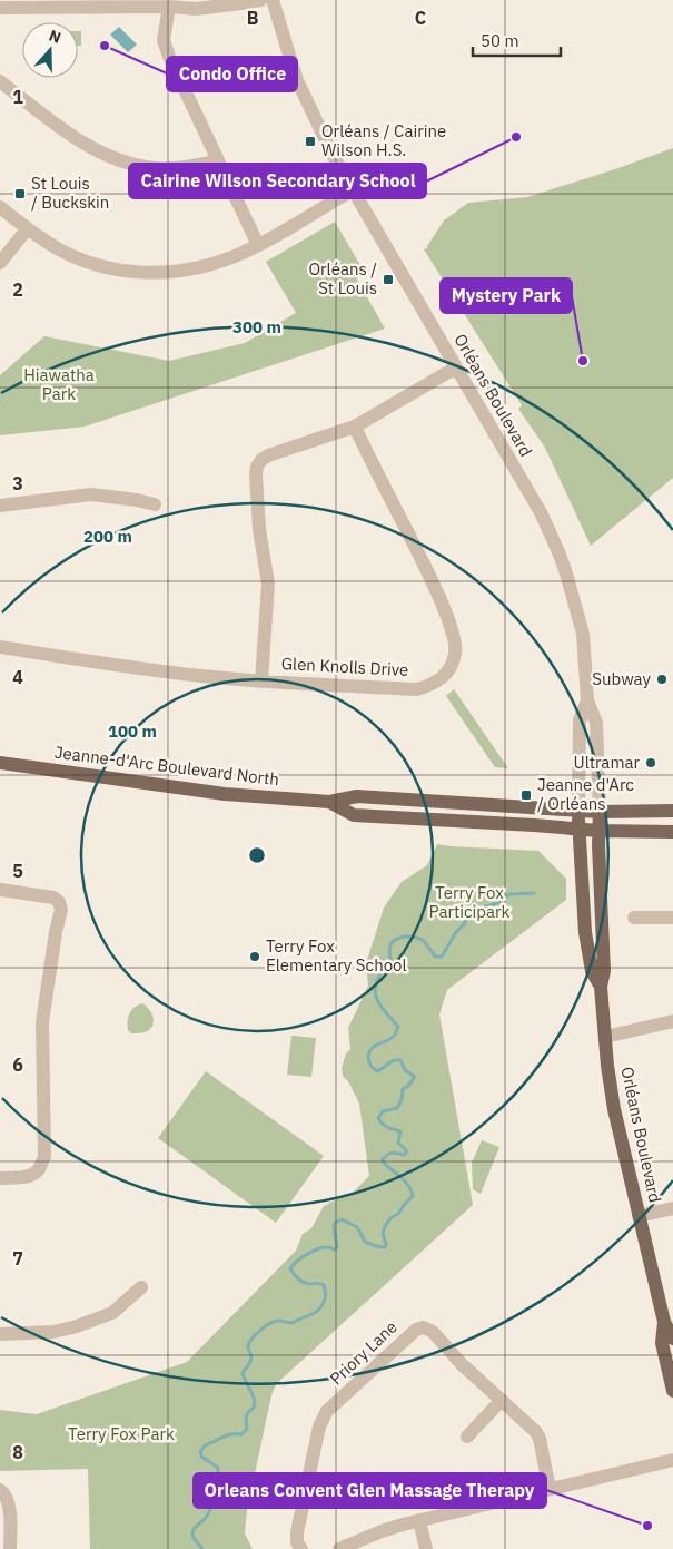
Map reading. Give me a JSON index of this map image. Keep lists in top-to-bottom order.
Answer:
{
  "streets": {
    "main road": ["Orléans Boulevard", "Jeanne-d'Arc Boulevard North"],
    "street": ["Glen Knolls Drive", "Priory Lane"]
  },
  "crossings": [
    ["Orléans Boulevard", "Jeanne-d'Arc Boulevard North"]
  ],
  "parks": ["Hiawatha Park", "Terry Fox Participark", "Terry Fox Park"],
  "places": {
    "other": [
      "Condo Office",
      "Cairine Wilson Secondary School",
      "Mystery Park",
      "Subway",
      "Ultramar",
      "Terry Fox Elementary School",
      "Orleans Convent Glen Massage Therapy"
    ],
    "transit": [
      "Orléans / Cairine Wilson H.S.",
      "St Louis / Buckskin",
      "Orléans / St Louis",
      "Jeanne d'Arc / Orléans"
    ]
  },
  "scale_bar": "50 m",
  "north": "top",
  "grid": {
    "columns": ["B", "C"],
    "rows": [
      "1",
      "2",
      "3",
      "4",
      "5",
      "6",
      "7",
      "8"
    ]
  },
  "rings": ["300 m", "200 m", "100 m"]
}
